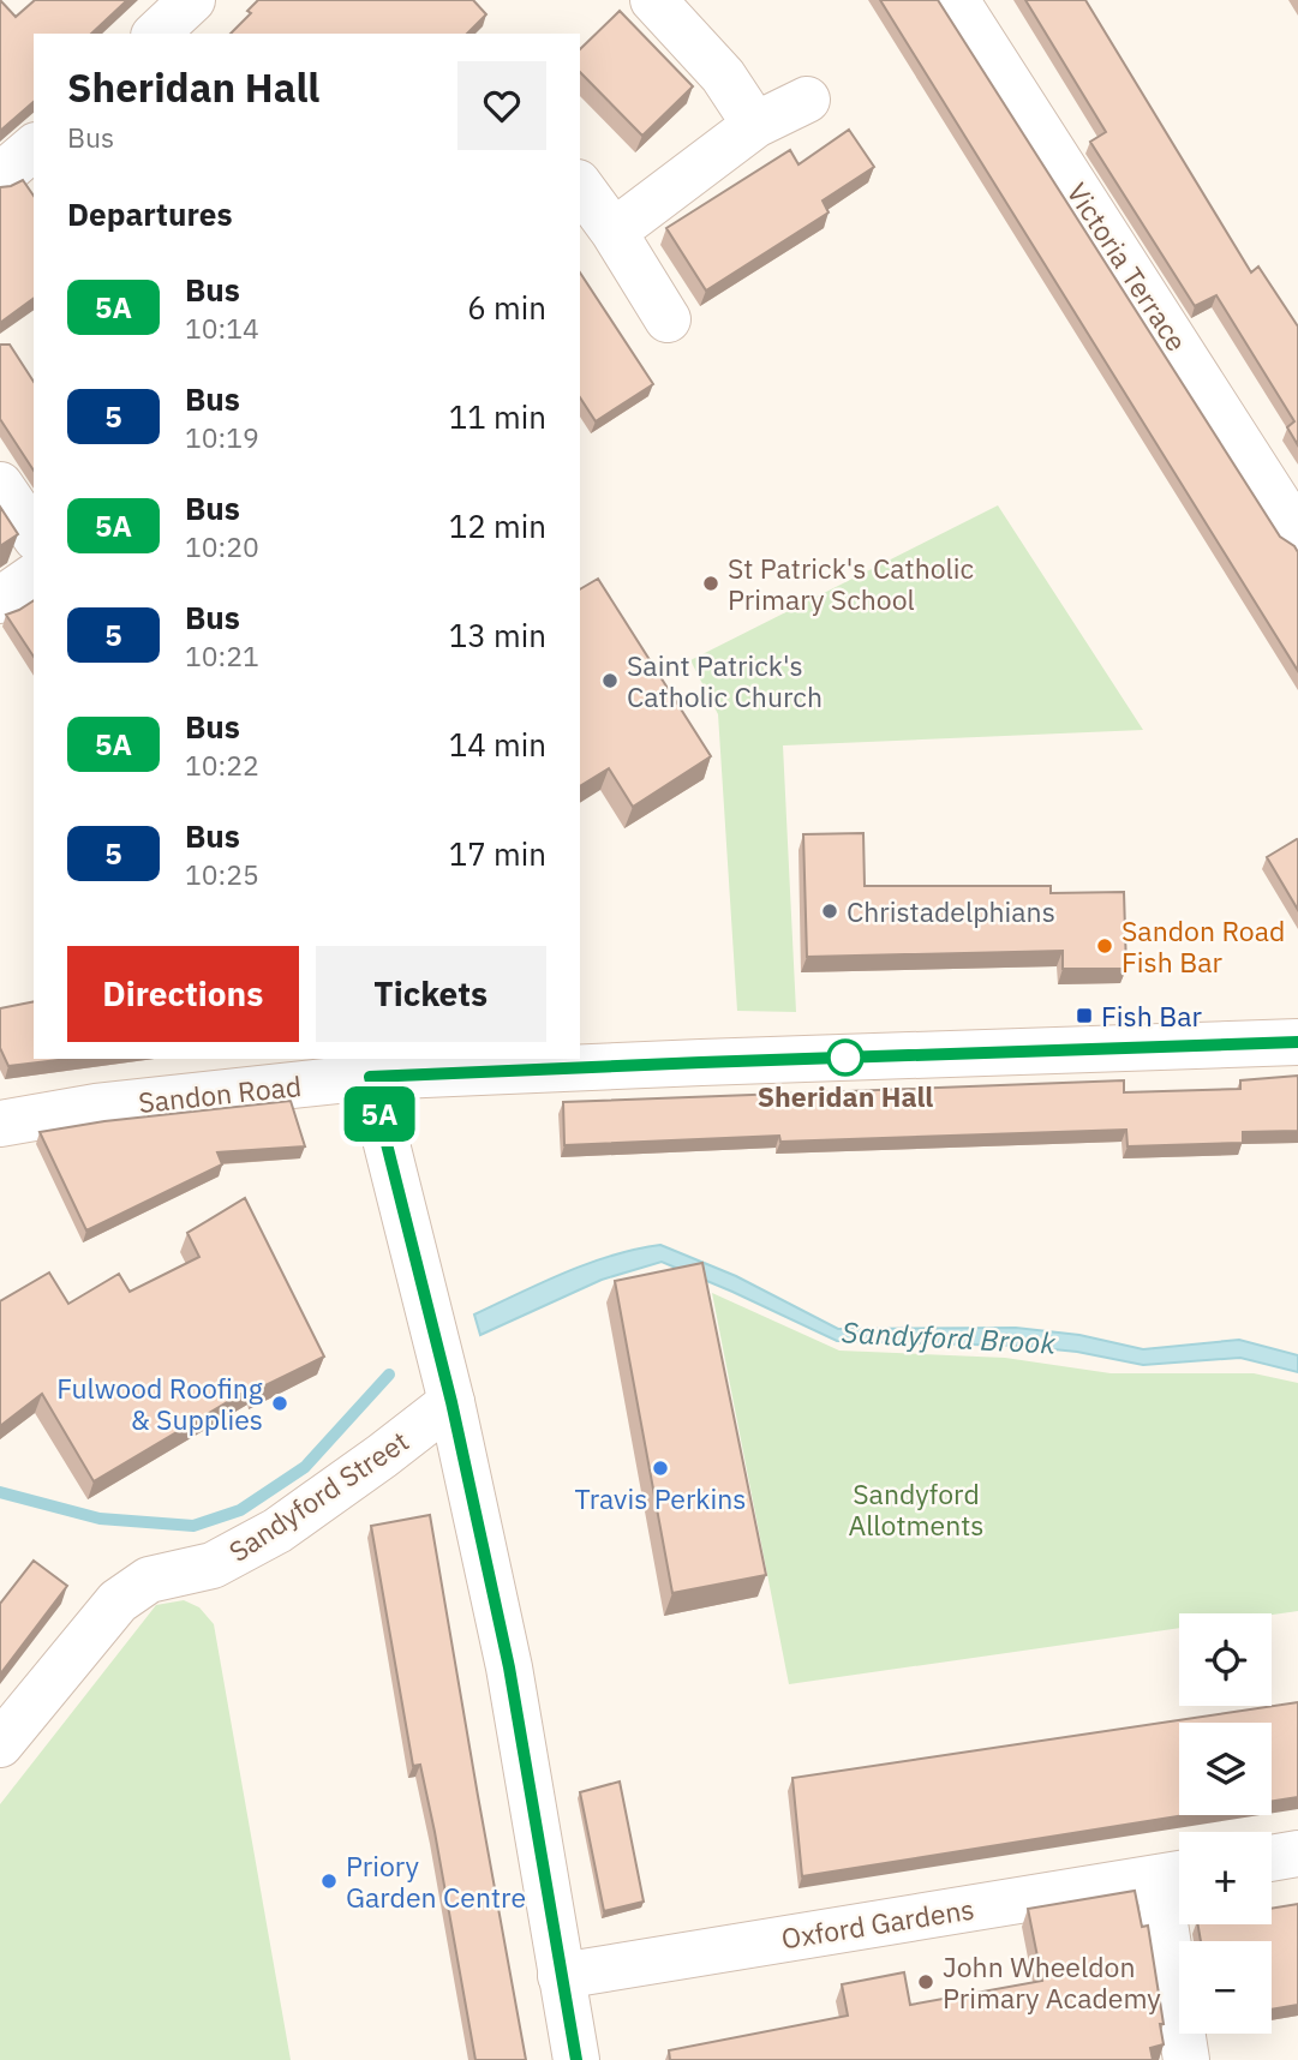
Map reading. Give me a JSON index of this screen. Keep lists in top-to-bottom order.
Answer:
{
  "streets": {
    "street": [
      "Victoria Terrace",
      "Sandon Road",
      "Sandyford Street",
      "Oxford Gardens"
    ]
  },
  "water": ["Sandyford Brook"],
  "parks": ["Sandyford Allotments"],
  "places": {
    "other": [
      "St Patrick's Catholic Primary School",
      "Saint Patrick's Catholic Church",
      "Christadelphians",
      "Sandon Road Fish Bar",
      "Sheridan Hall",
      "Fulwood Roofing & Supplies",
      "Travis Perkins",
      "Priory Garden Centre",
      "John Wheeldon Primary Academy"
    ],
    "transit": ["Fish Bar"]
  },
  "lines": ["bus line 5A"],
  "page": {
    "on_map": "5A",
    "heading": [
      ["Sheridan Hall", "Bus"],
      "Departures"
    ],
    "list": [
      {
        "mark": "5A",
        "name": "Bus",
        "note": "10:14",
        "value": "6 min"
      },
      {
        "mark": "5",
        "name": "Bus",
        "note": "10:19",
        "value": "11 min"
      },
      {
        "mark": "5A",
        "name": "Bus",
        "note": "10:20",
        "value": "12 min"
      },
      {
        "mark": "5",
        "name": "Bus",
        "note": "10:21",
        "value": "13 min"
      },
      {
        "mark": "5A",
        "name": "Bus",
        "note": "10:22",
        "value": "14 min"
      },
      {
        "mark": "5",
        "name": "Bus",
        "note": "10:25",
        "value": "17 min"
      }
    ],
    "buttons": ["Directions", "Tickets"],
    "map_buttons": ["+", "−"]
  }
}
